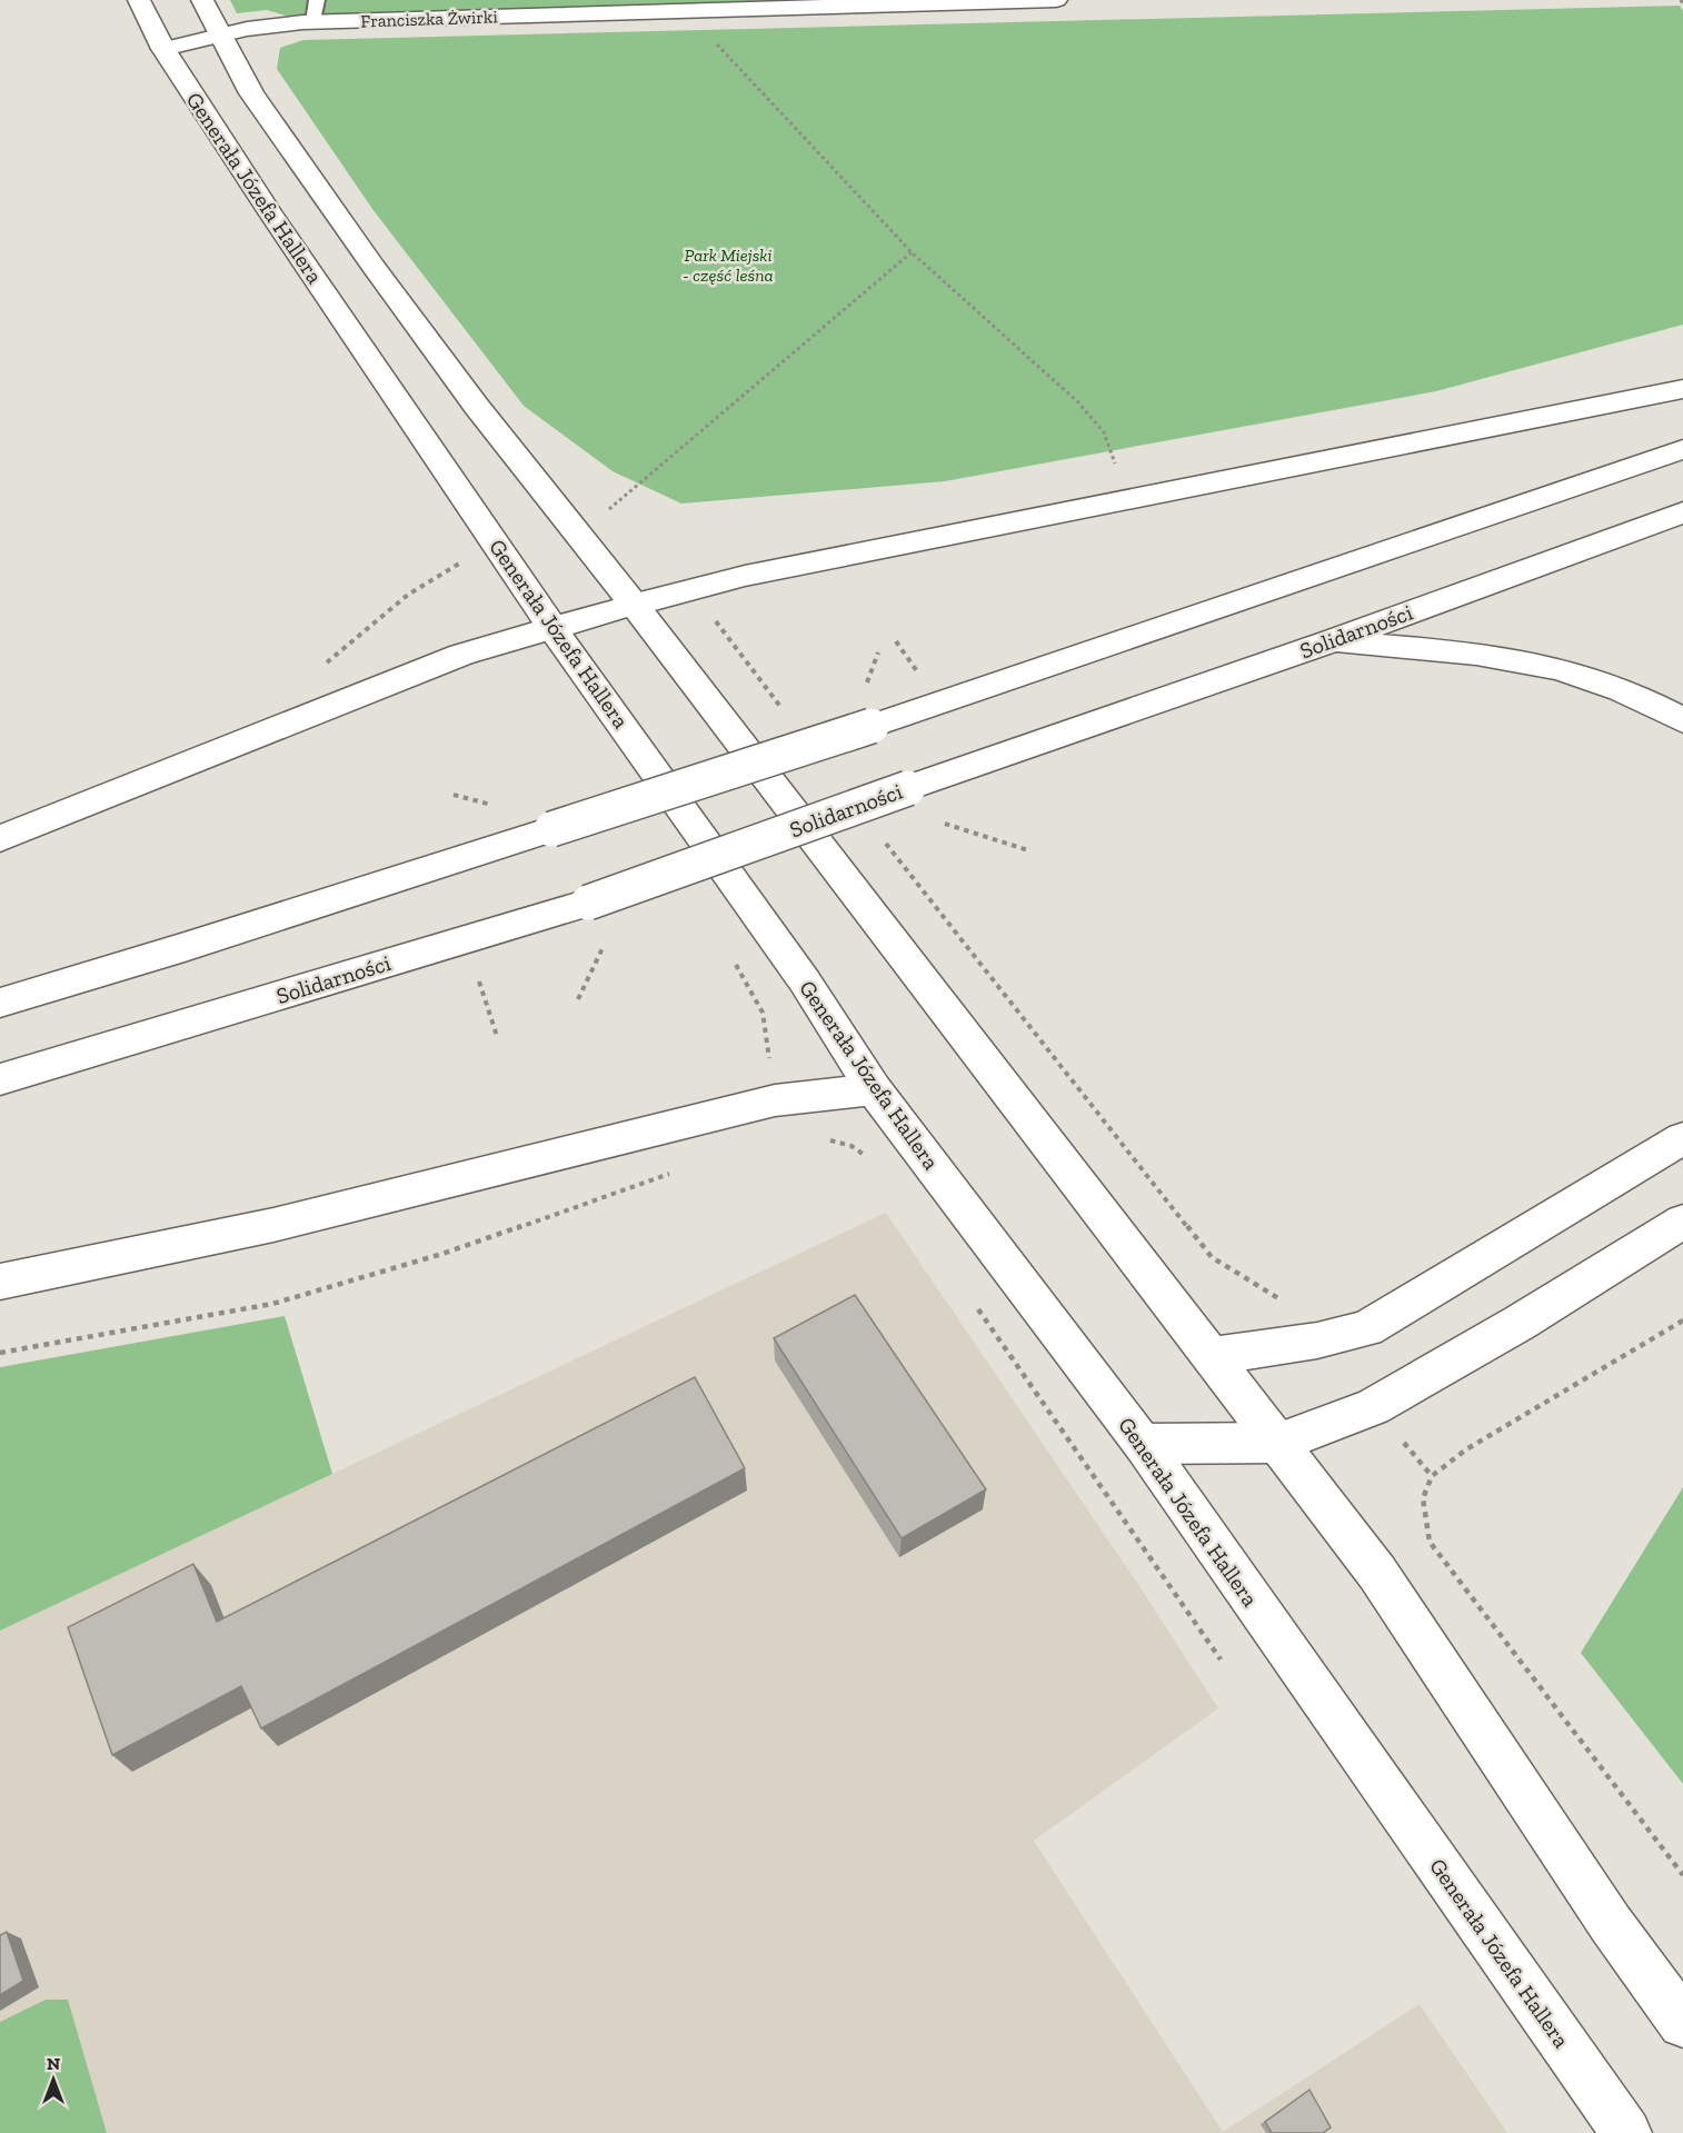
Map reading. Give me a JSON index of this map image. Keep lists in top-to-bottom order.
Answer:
{
  "streets": {
    "main road": ["Franciszka Żwirki", "Generała Józefa Hallera", "Solidarności"]
  },
  "crossings": [
    ["Franciszka Żwirki", "Generała Józefa Hallera"]
  ],
  "parks": ["Park Miejski - część leśna"],
  "north": "top"
}
